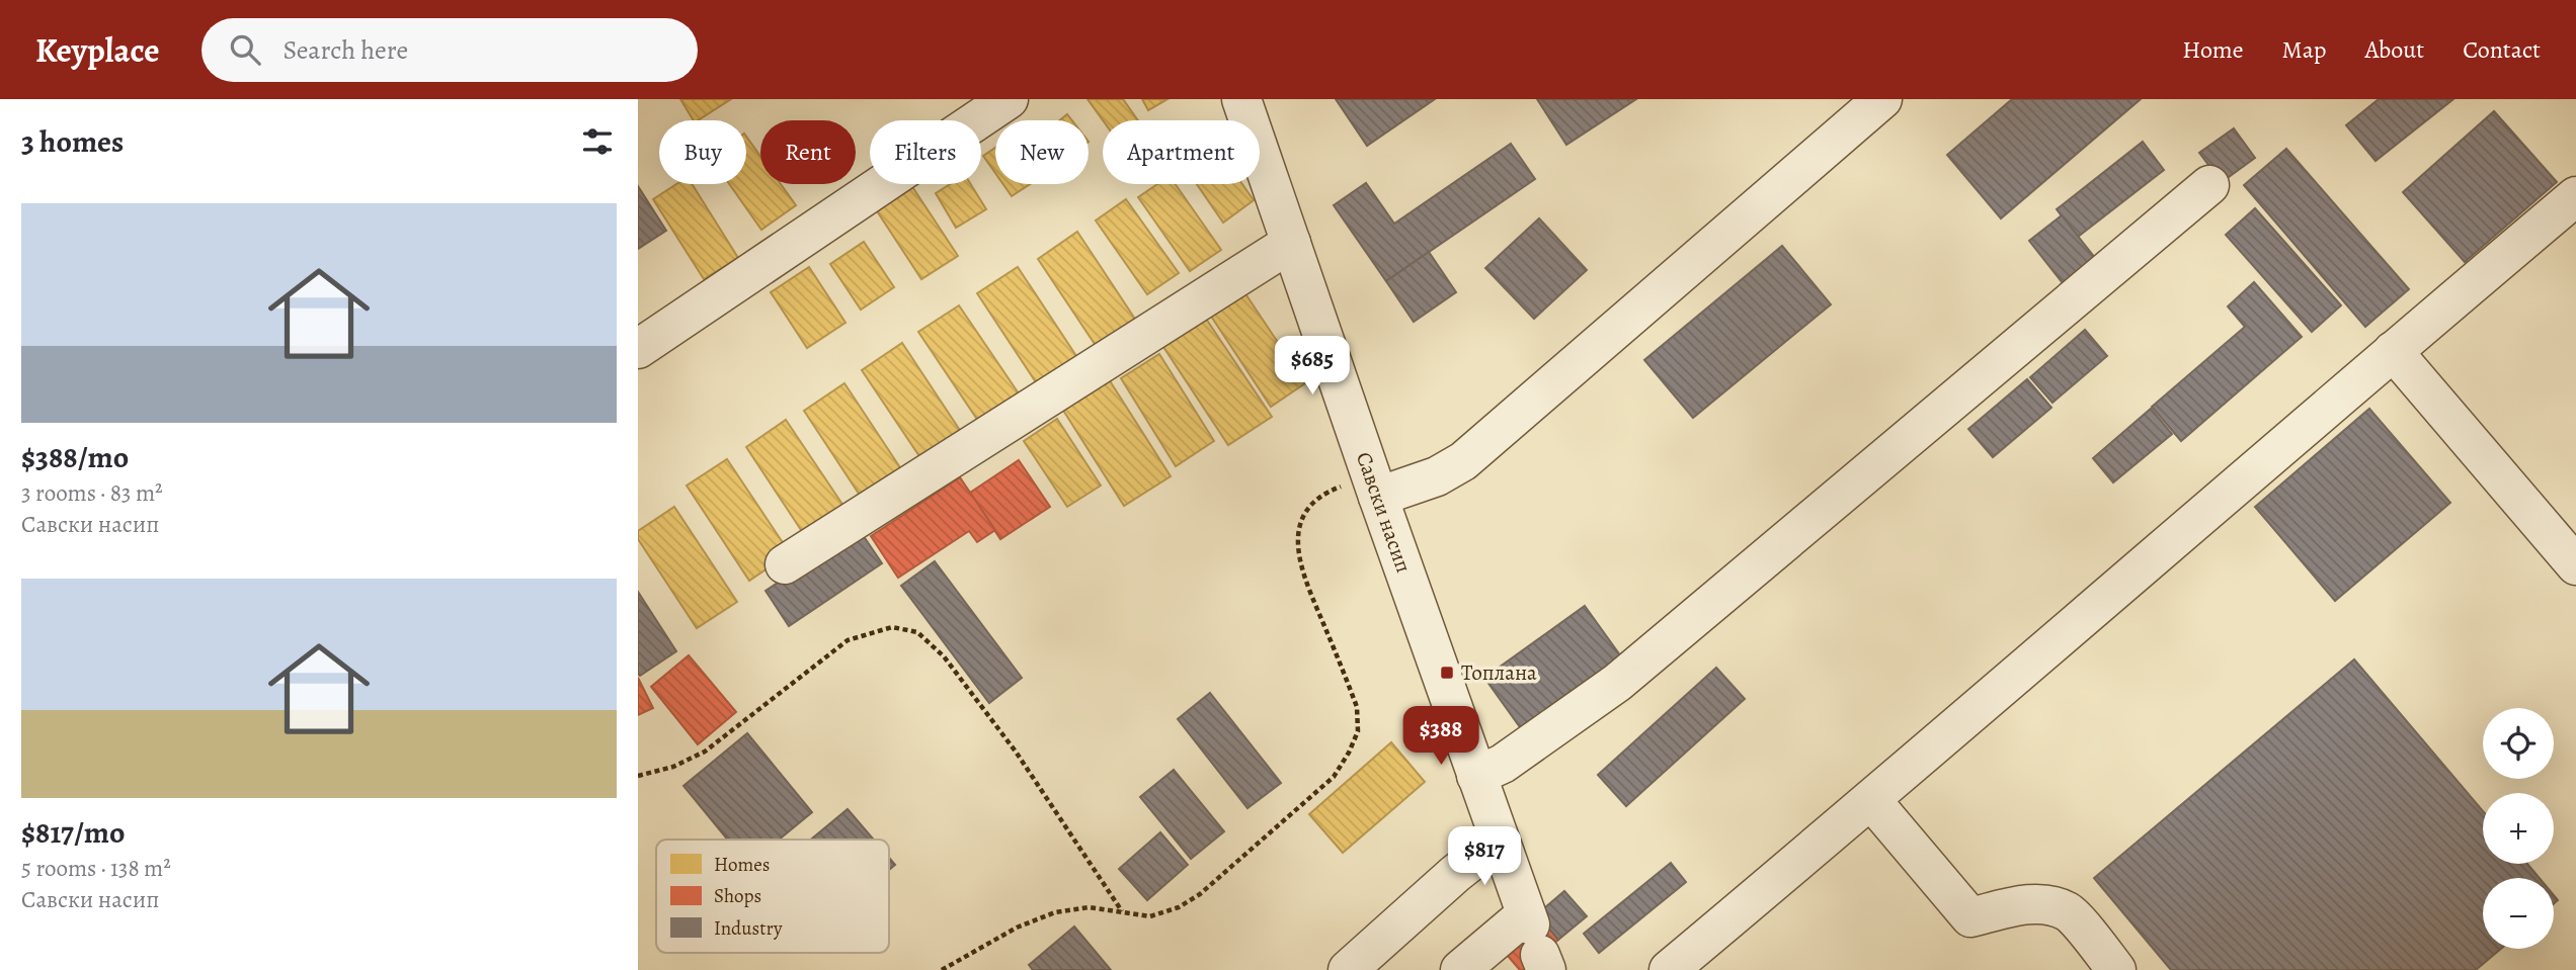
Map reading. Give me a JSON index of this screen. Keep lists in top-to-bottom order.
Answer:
{
  "streets": {
    "street": ["Савски насип"]
  },
  "places": {
    "transit": ["Топлана"]
  },
  "legend": ["Homes", "Shops", "Industry"],
  "page": {
    "header": "Keyplace",
    "search": "Search here",
    "nav": [
      "Home",
      "Map",
      "About",
      "Contact"
    ],
    "heading": "3 homes",
    "chip": [
      "Buy",
      "Rent",
      "Filters",
      "New",
      "Apartment"
    ],
    "list": [
      {
        "name": "$388/mo",
        "note": "3 rooms · 83 m² · Савски насип"
      },
      {
        "name": "$817/mo",
        "note": "5 rooms · 138 m² · Савски насип"
      }
    ],
    "price": ["$685", "$388", "$817"],
    "map_buttons": ["+", "−"]
  }
}
